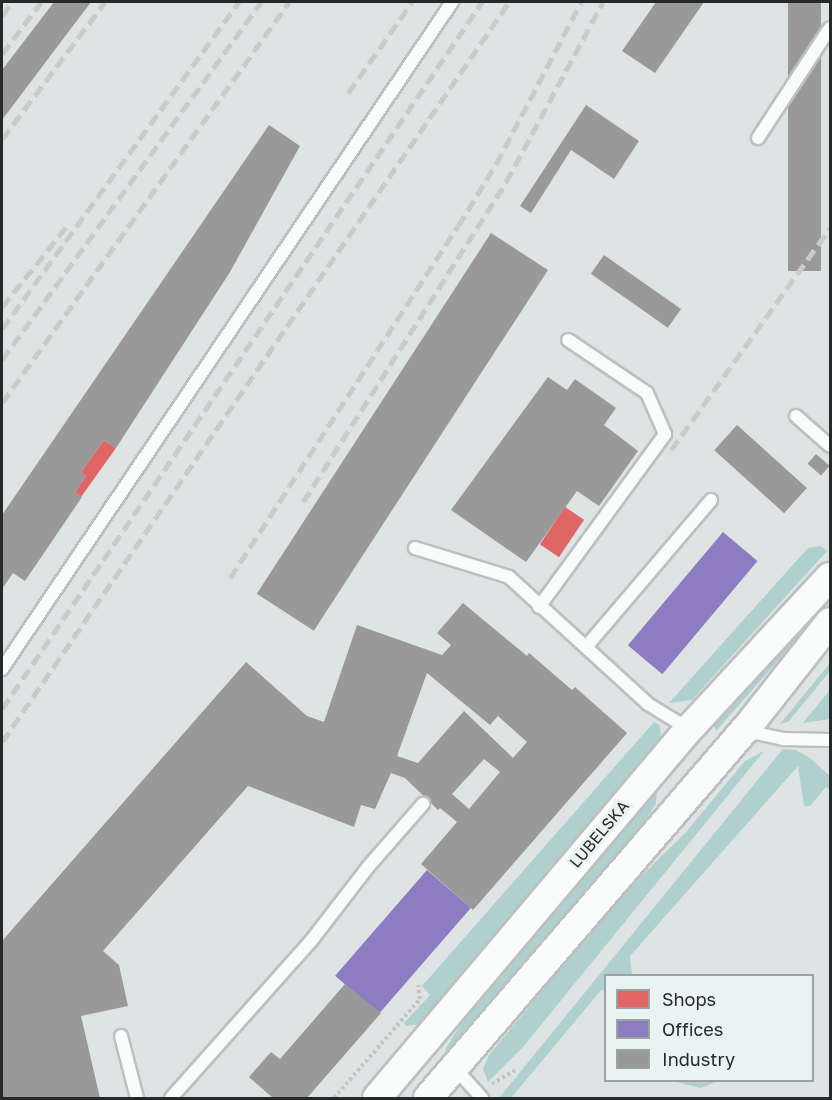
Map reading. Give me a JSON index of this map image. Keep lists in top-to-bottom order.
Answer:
{
  "streets": {
    "street": ["LUBELSKA"]
  },
  "legend": ["Shops", "Offices", "Industry"]
}
